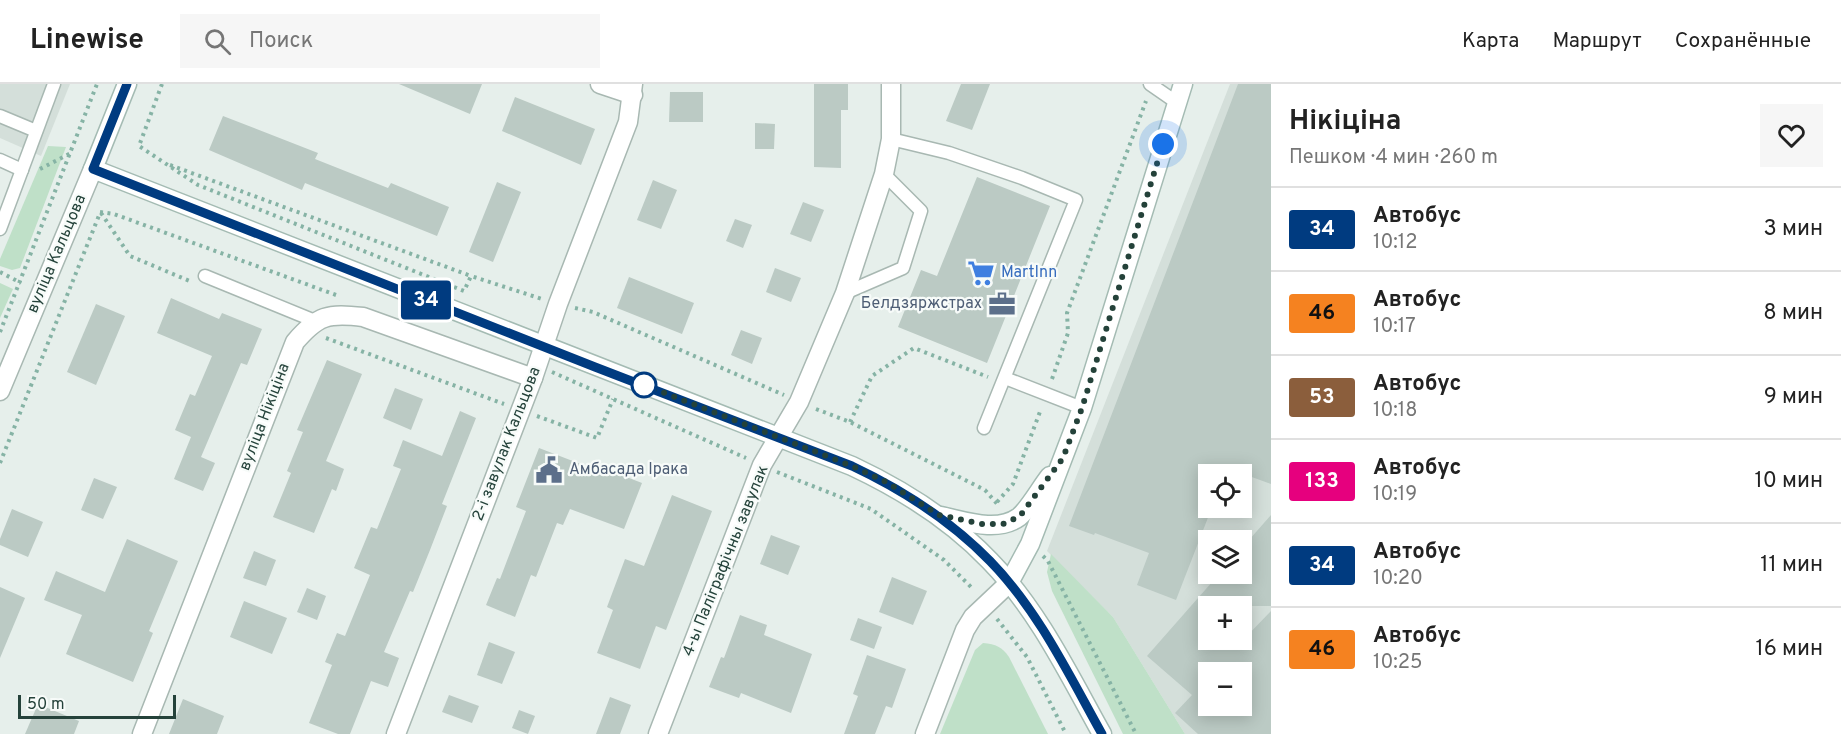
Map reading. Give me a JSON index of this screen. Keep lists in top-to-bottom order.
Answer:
{
  "streets": {
    "street": [
      "вуліца Кальцова",
      "вуліца Нікіціна",
      "2-і завулак Кальцова",
      "4-ы Паліграфічны завулак"
    ]
  },
  "places": {
    "supermarket": ["MartInn"],
    "office": ["Белдзяржстрах"],
    "public building": ["Амбасада Ірака"]
  },
  "lines": ["bus line 34"],
  "scale_bar": "50 m",
  "page": {
    "header": "Linewise",
    "search": "Поиск",
    "nav": ["Карта", "Маршрут", "Сохранённые"],
    "on_map": "34",
    "heading": ["Нікіціна", "Пешком · 4 мин · 260 m"],
    "list": [
      {
        "mark": "34",
        "name": "Автобус",
        "note": "10:12",
        "value": "3 мин"
      },
      {
        "mark": "46",
        "name": "Автобус",
        "note": "10:17",
        "value": "8 мин"
      },
      {
        "mark": "53",
        "name": "Автобус",
        "note": "10:18",
        "value": "9 мин"
      },
      {
        "mark": "133",
        "name": "Автобус",
        "note": "10:19",
        "value": "10 мин"
      },
      {
        "mark": "34",
        "name": "Автобус",
        "note": "10:20",
        "value": "11 мин"
      },
      {
        "mark": "46",
        "name": "Автобус",
        "note": "10:25",
        "value": "16 мин"
      }
    ],
    "map_buttons": ["+", "−"],
    "scale": "50 m"
  }
}
